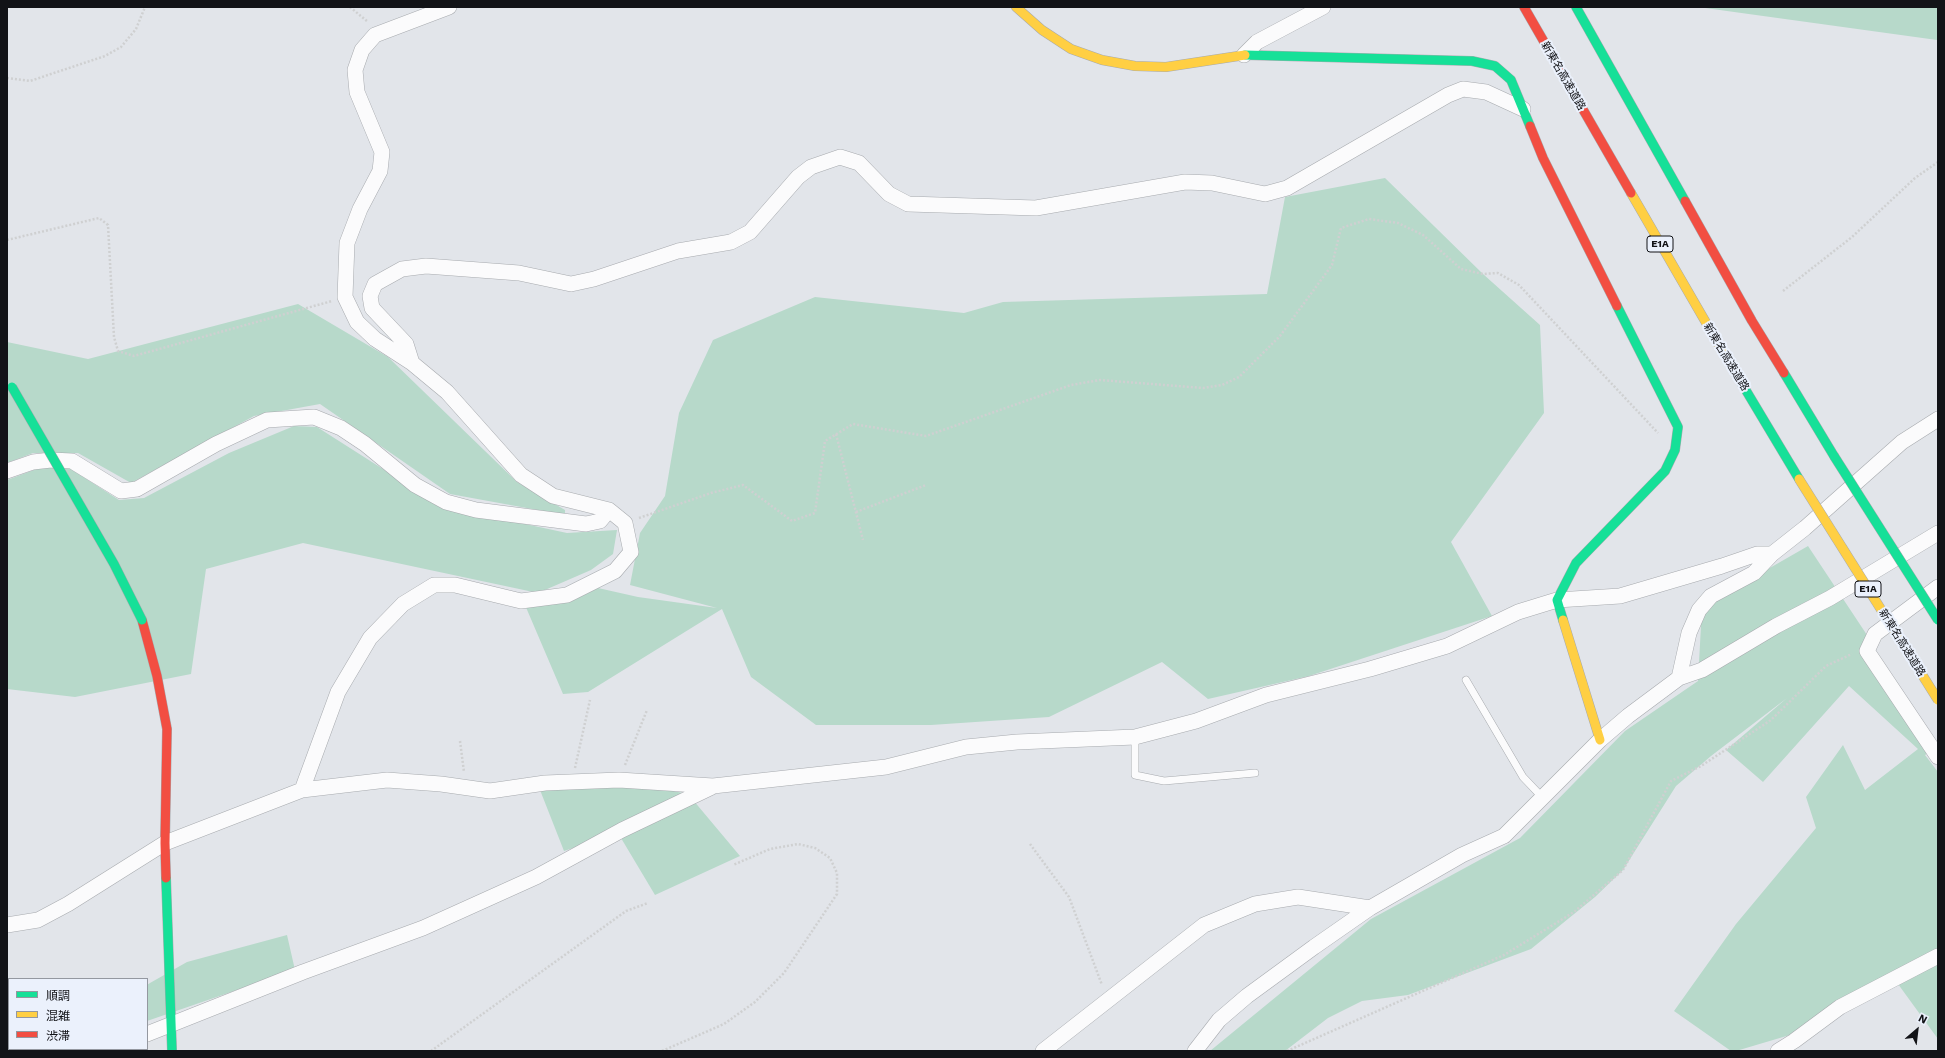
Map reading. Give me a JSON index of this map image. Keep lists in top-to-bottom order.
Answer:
{
  "streets": {
    "main road": ["新東名高速道路", "E1A"]
  },
  "legend": ["順調", "混雑", "渋滞"],
  "north": "top right"
}
